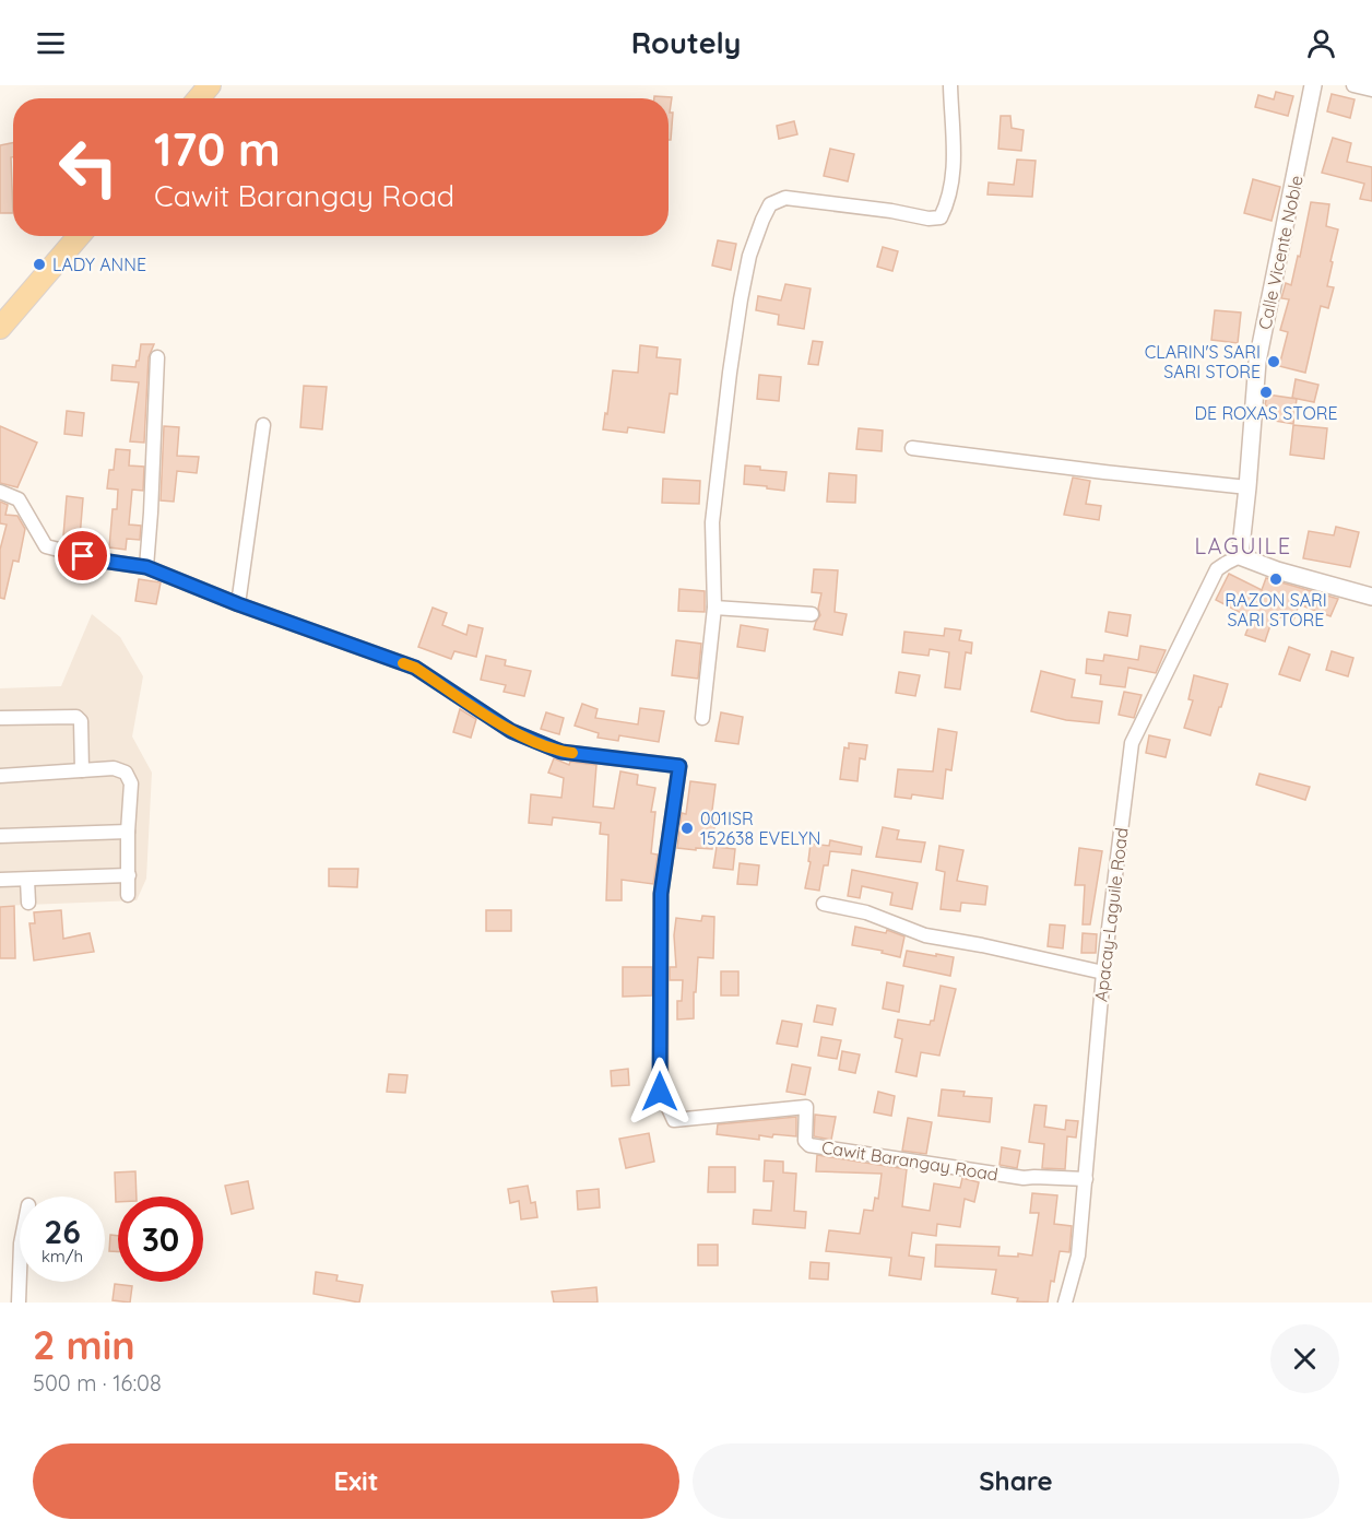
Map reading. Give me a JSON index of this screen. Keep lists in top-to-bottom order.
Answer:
{
  "streets": {
    "street": ["Calle Vicente Noble", "Apacay-Laguile Road", "Cawit Barangay Road"]
  },
  "crossings": [
    ["Calle Vicente Noble", "Apacay-Laguile Road"],
    ["Apacay-Laguile Road", "Cawit Barangay Road"]
  ],
  "districts": ["LAGUILE"],
  "places": [
    "LADY ANNE",
    "CLARIN'S SARI SARI STORE",
    "DE ROXAS STORE",
    "RAZON SARI SARI STORE",
    "001ISR 152638 EVELYN"
  ],
  "page": {
    "header": "Routely",
    "turn": ["170 m", "Cawit Barangay Road"],
    "speed": "26 km/h",
    "limit": "30",
    "heading": ["2 min", "500 m · 16:08"],
    "buttons": ["Exit", "Share"]
  }
}
